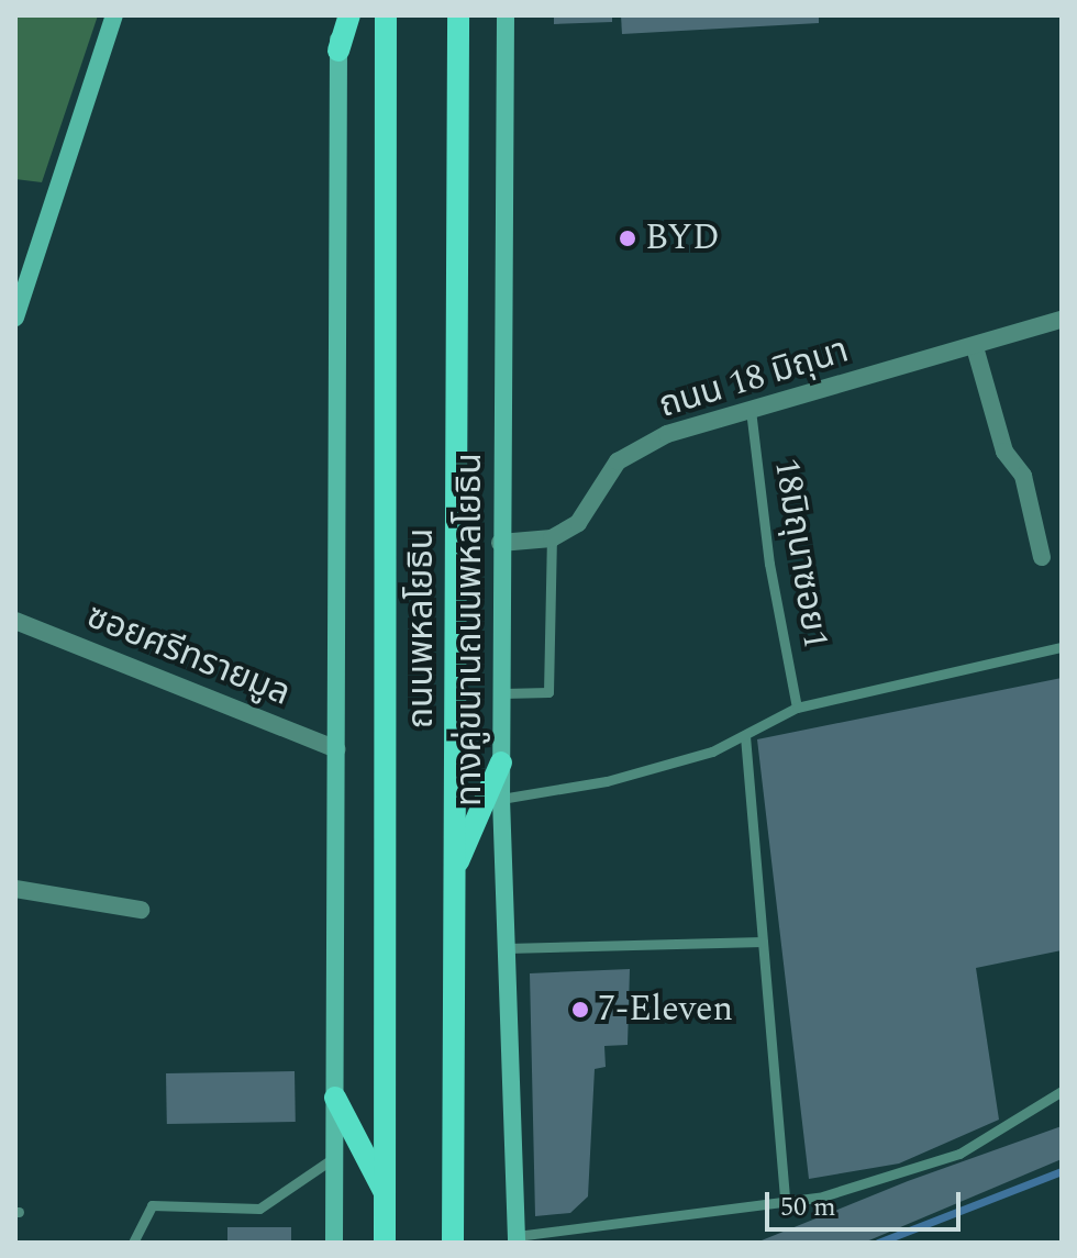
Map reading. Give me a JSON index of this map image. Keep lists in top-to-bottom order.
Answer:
{
  "streets": {
    "main road": ["ถนนพหลโยธิน", "ทางคู่ขนานถนนพหลโยธิน"],
    "street": ["ถนน 18 มิถุนา", "ซอยศรีทรายมูล"],
    "lane": ["18มิถุนาซอย1"]
  },
  "crossings": [
    ["ถนน 18 มิถุนา", "18มิถุนาซอย1"]
  ],
  "places": ["BYD", "7-Eleven"],
  "scale_bar": "50 m"
}
